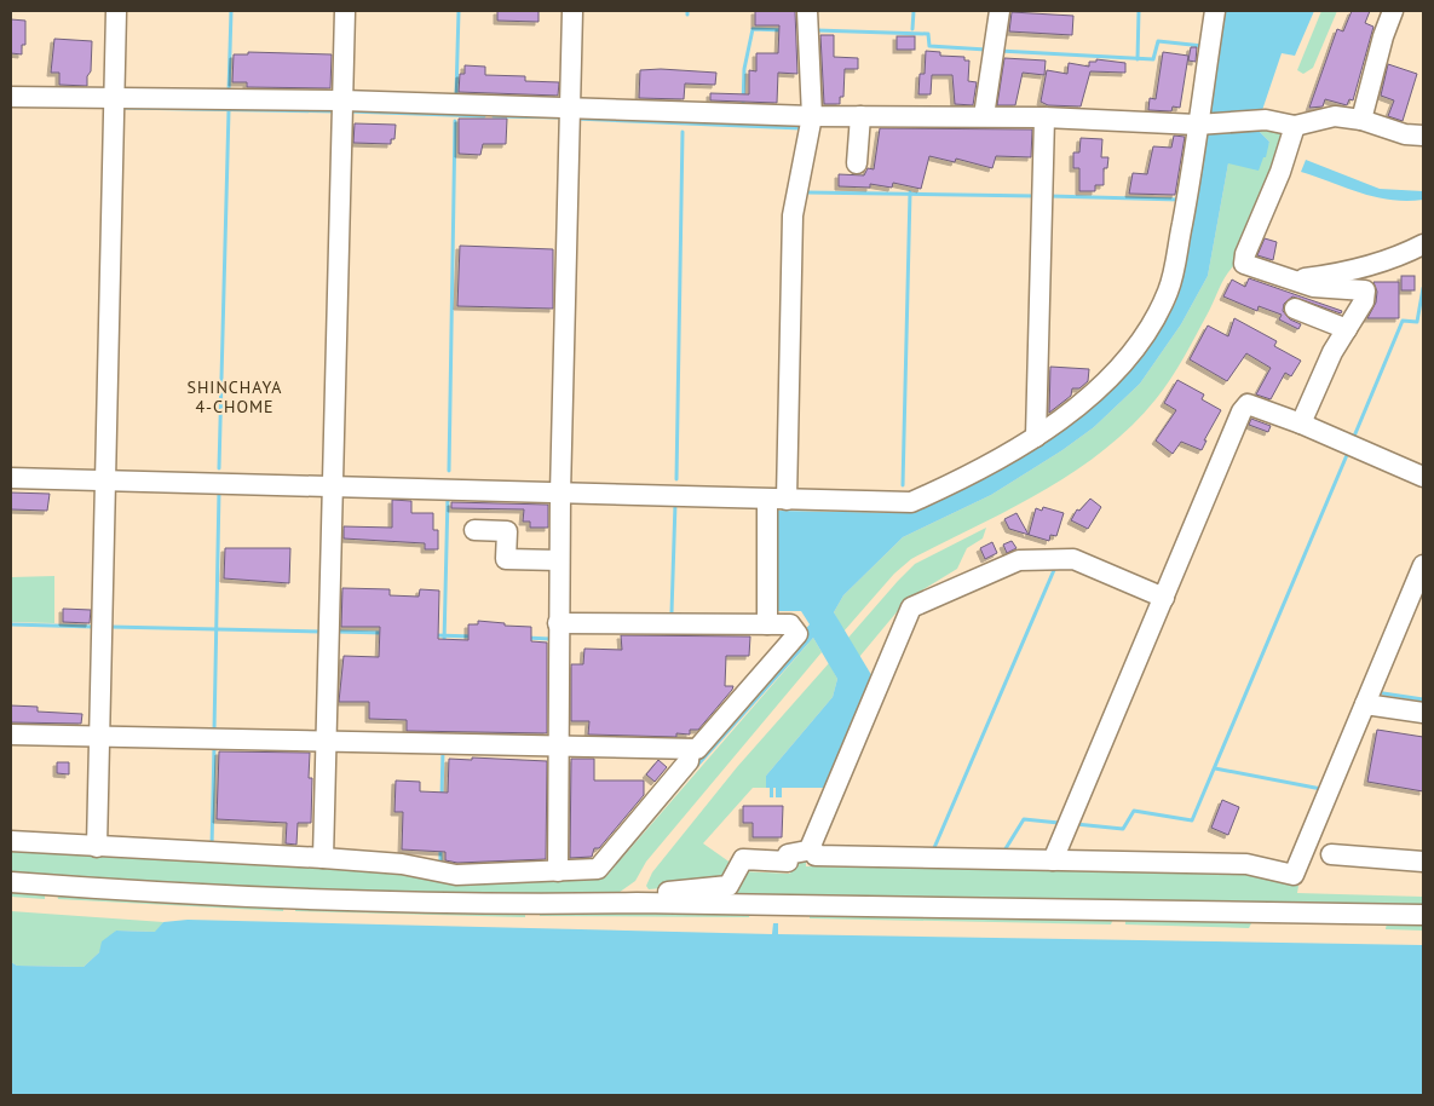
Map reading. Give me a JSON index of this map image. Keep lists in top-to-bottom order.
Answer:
{
  "districts": ["SHINCHAYA 4-CHOME"]
}
